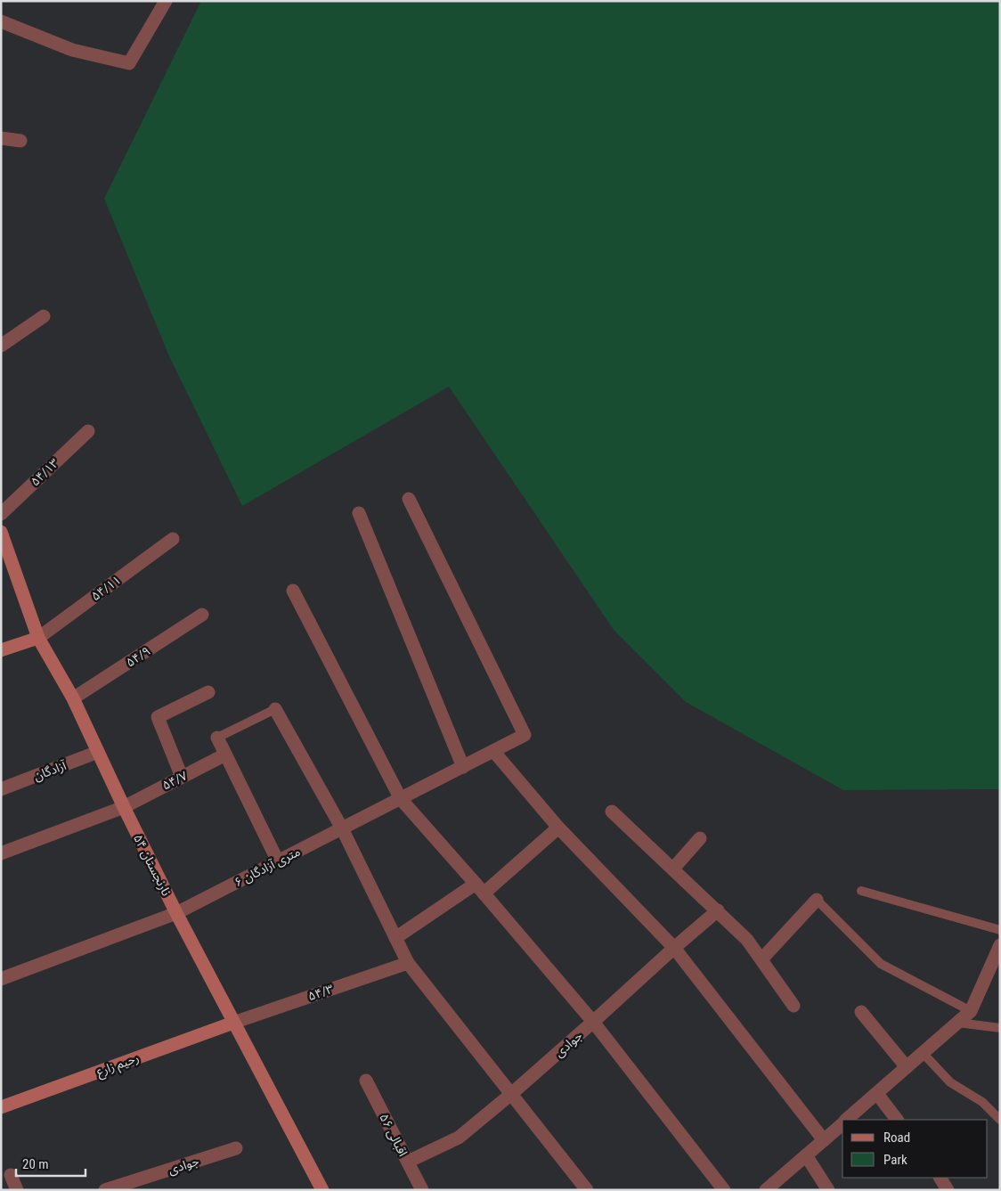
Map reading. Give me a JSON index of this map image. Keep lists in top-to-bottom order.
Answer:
{
  "streets": {
    "street": [
      "۵۴/۱۳",
      "۵۴/۱۱",
      "۵۴/۹",
      "آزادگان",
      "۵۴/۷",
      "نارنجستان ۵۴",
      "۶ متری آزادگان",
      "۵۴/۳",
      "جوادی",
      "رحیم زارع",
      "اقبالی ۵۶"
    ]
  },
  "crossings": [
    ["۵۴/۱۱", "نارنجستان ۵۴"],
    ["۵۴/۹", "نارنجستان ۵۴"],
    ["آزادگان", "نارنجستان ۵۴"],
    ["۵۴/۷", "نارنجستان ۵۴"],
    ["نارنجستان ۵۴", "۶ متری آزادگان"],
    ["نارنجستان ۵۴", "۵۴/۳"],
    ["نارنجستان ۵۴", "رحیم زارع"],
    ["۵۴/۳", "رحیم زارع"],
    ["جوادی", "اقبالی ۵۶"]
  ],
  "legend": ["Road", "Park"],
  "scale_bar": "20 m"
}
